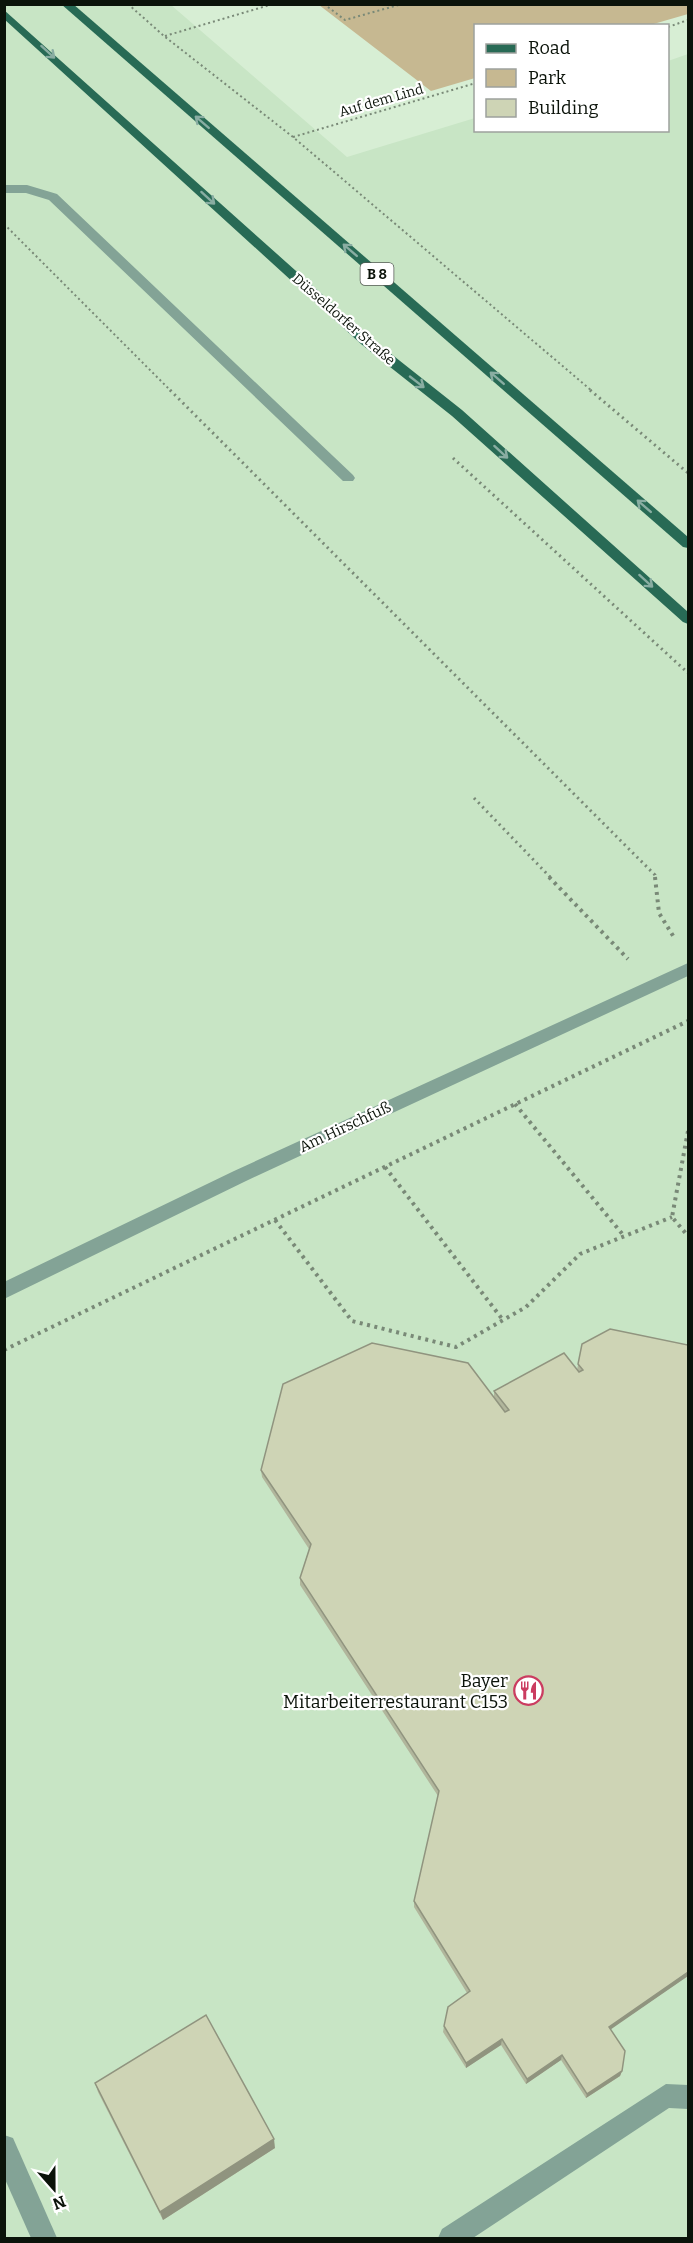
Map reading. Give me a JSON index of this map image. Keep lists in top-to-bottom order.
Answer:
{
  "streets": {
    "main road": ["B 8", "Düsseldorfer Straße"],
    "lane": ["Am Hirschfuß"],
    "path": ["Auf dem Lind"]
  },
  "places": {
    "restaurant": ["Bayer Mitarbeiterrestaurant C153"]
  },
  "legend": ["Road", "Park", "Building"],
  "north": "bottom"
}
